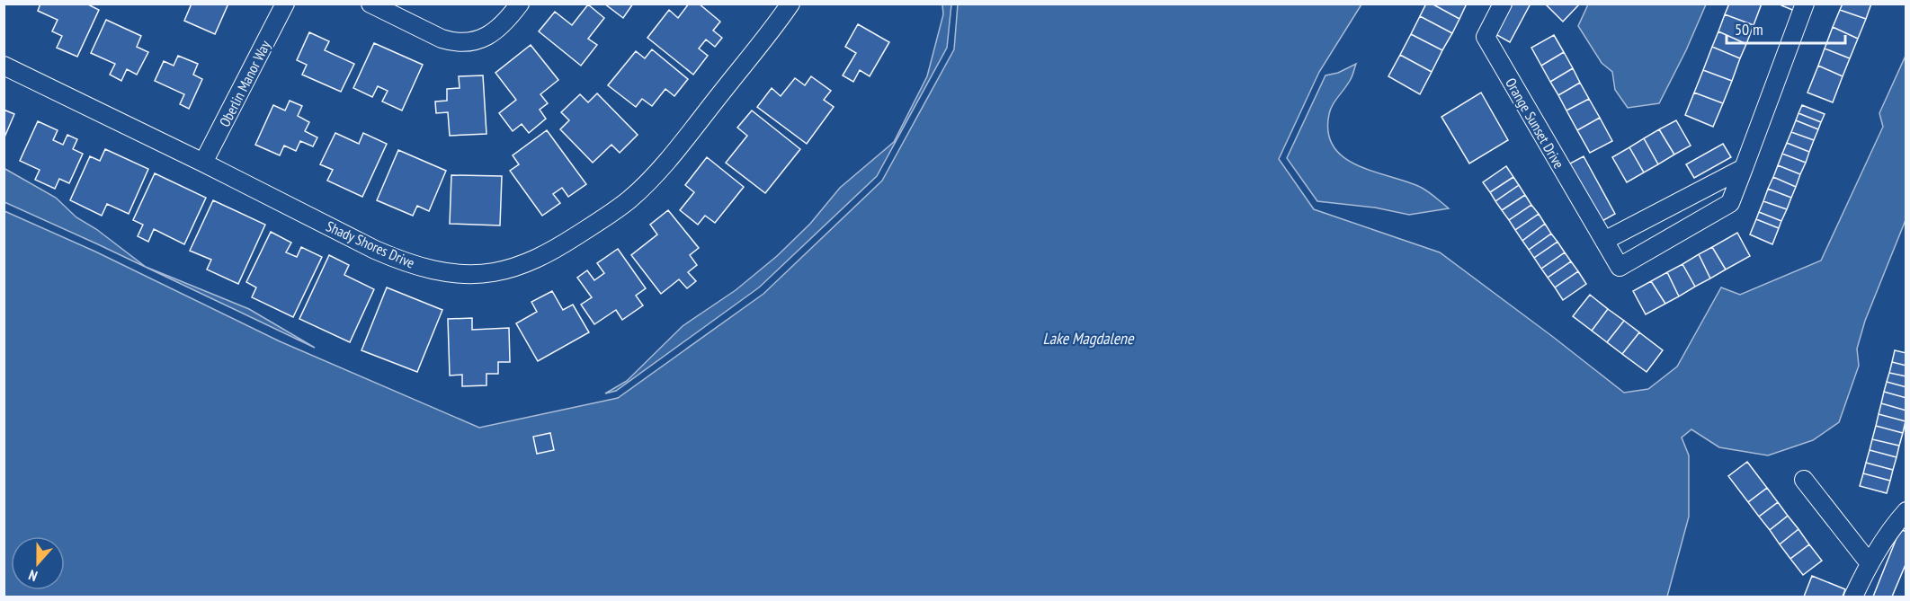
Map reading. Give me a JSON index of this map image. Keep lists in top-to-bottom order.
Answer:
{
  "streets": {
    "street": ["Oberlin Manor Way", "Orange Sunset Drive", "Shady Shores Drive"]
  },
  "crossings": [
    ["Oberlin Manor Way", "Shady Shores Drive"]
  ],
  "water": ["Lake Magdalene"],
  "scale_bar": "50 m",
  "north": "bottom"
}
